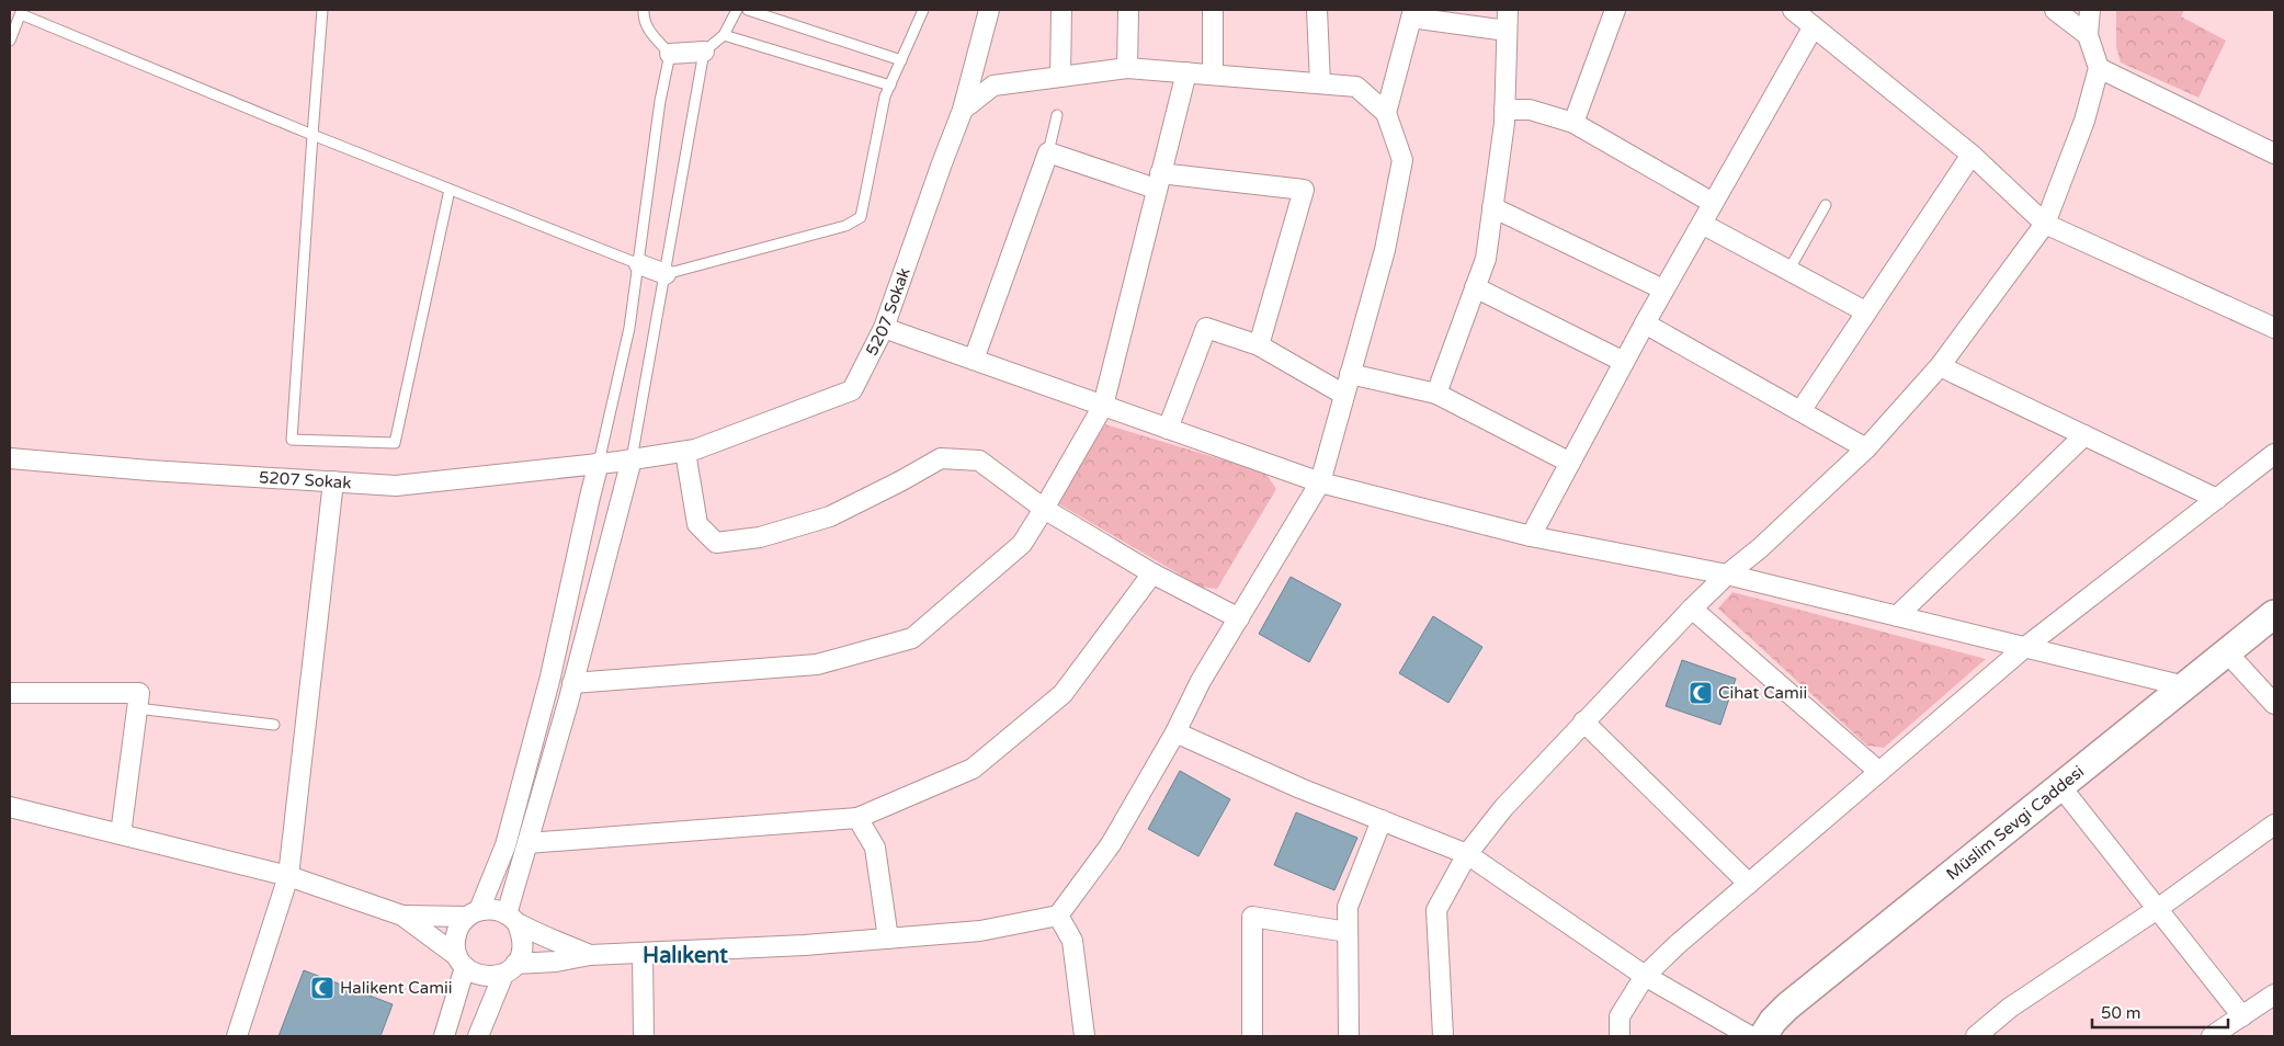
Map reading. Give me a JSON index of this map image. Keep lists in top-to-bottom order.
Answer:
{
  "streets": {
    "street": ["5207 Sokak", "Müslim Sevgi Caddesi"]
  },
  "districts": ["Halıkent"],
  "places": {
    "mosque": ["Cihat Camii", "Halikent Camii"]
  },
  "scale_bar": "50 m"
}
